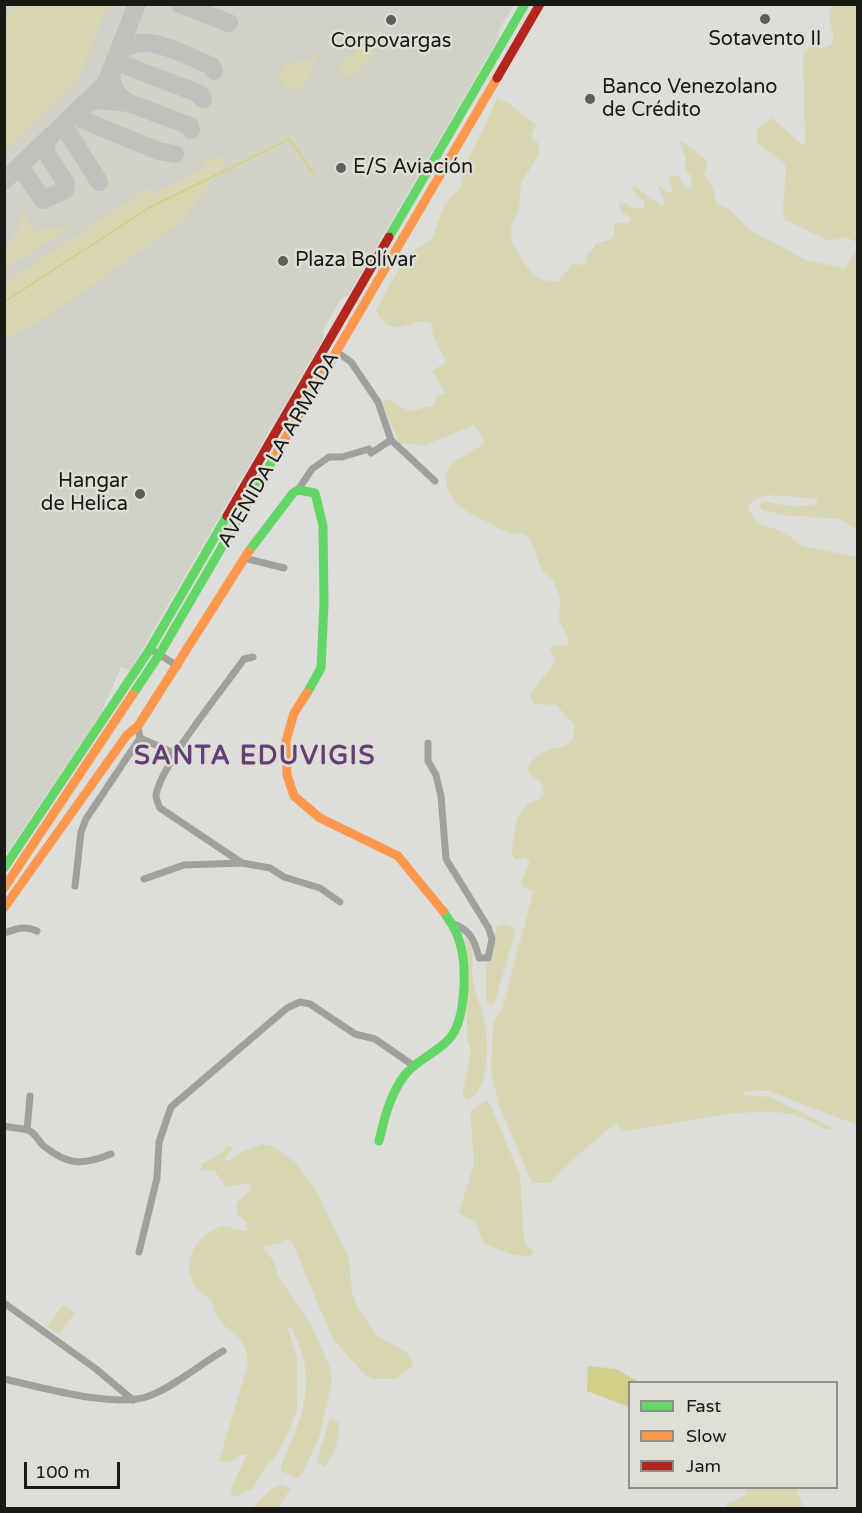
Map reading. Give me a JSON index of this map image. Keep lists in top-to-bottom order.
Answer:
{
  "streets": {
    "main road": ["AVENIDA LA ARMADA"]
  },
  "districts": ["SANTA EDUVIGIS"],
  "places": [
    "Sotavento II",
    "Corpovargas",
    "Banco Venezolano de Crédito",
    "E/S Aviación",
    "Plaza Bolívar",
    "Hangar de Helica"
  ],
  "legend": ["Fast", "Slow", "Jam"],
  "scale_bar": "100 m"
}
